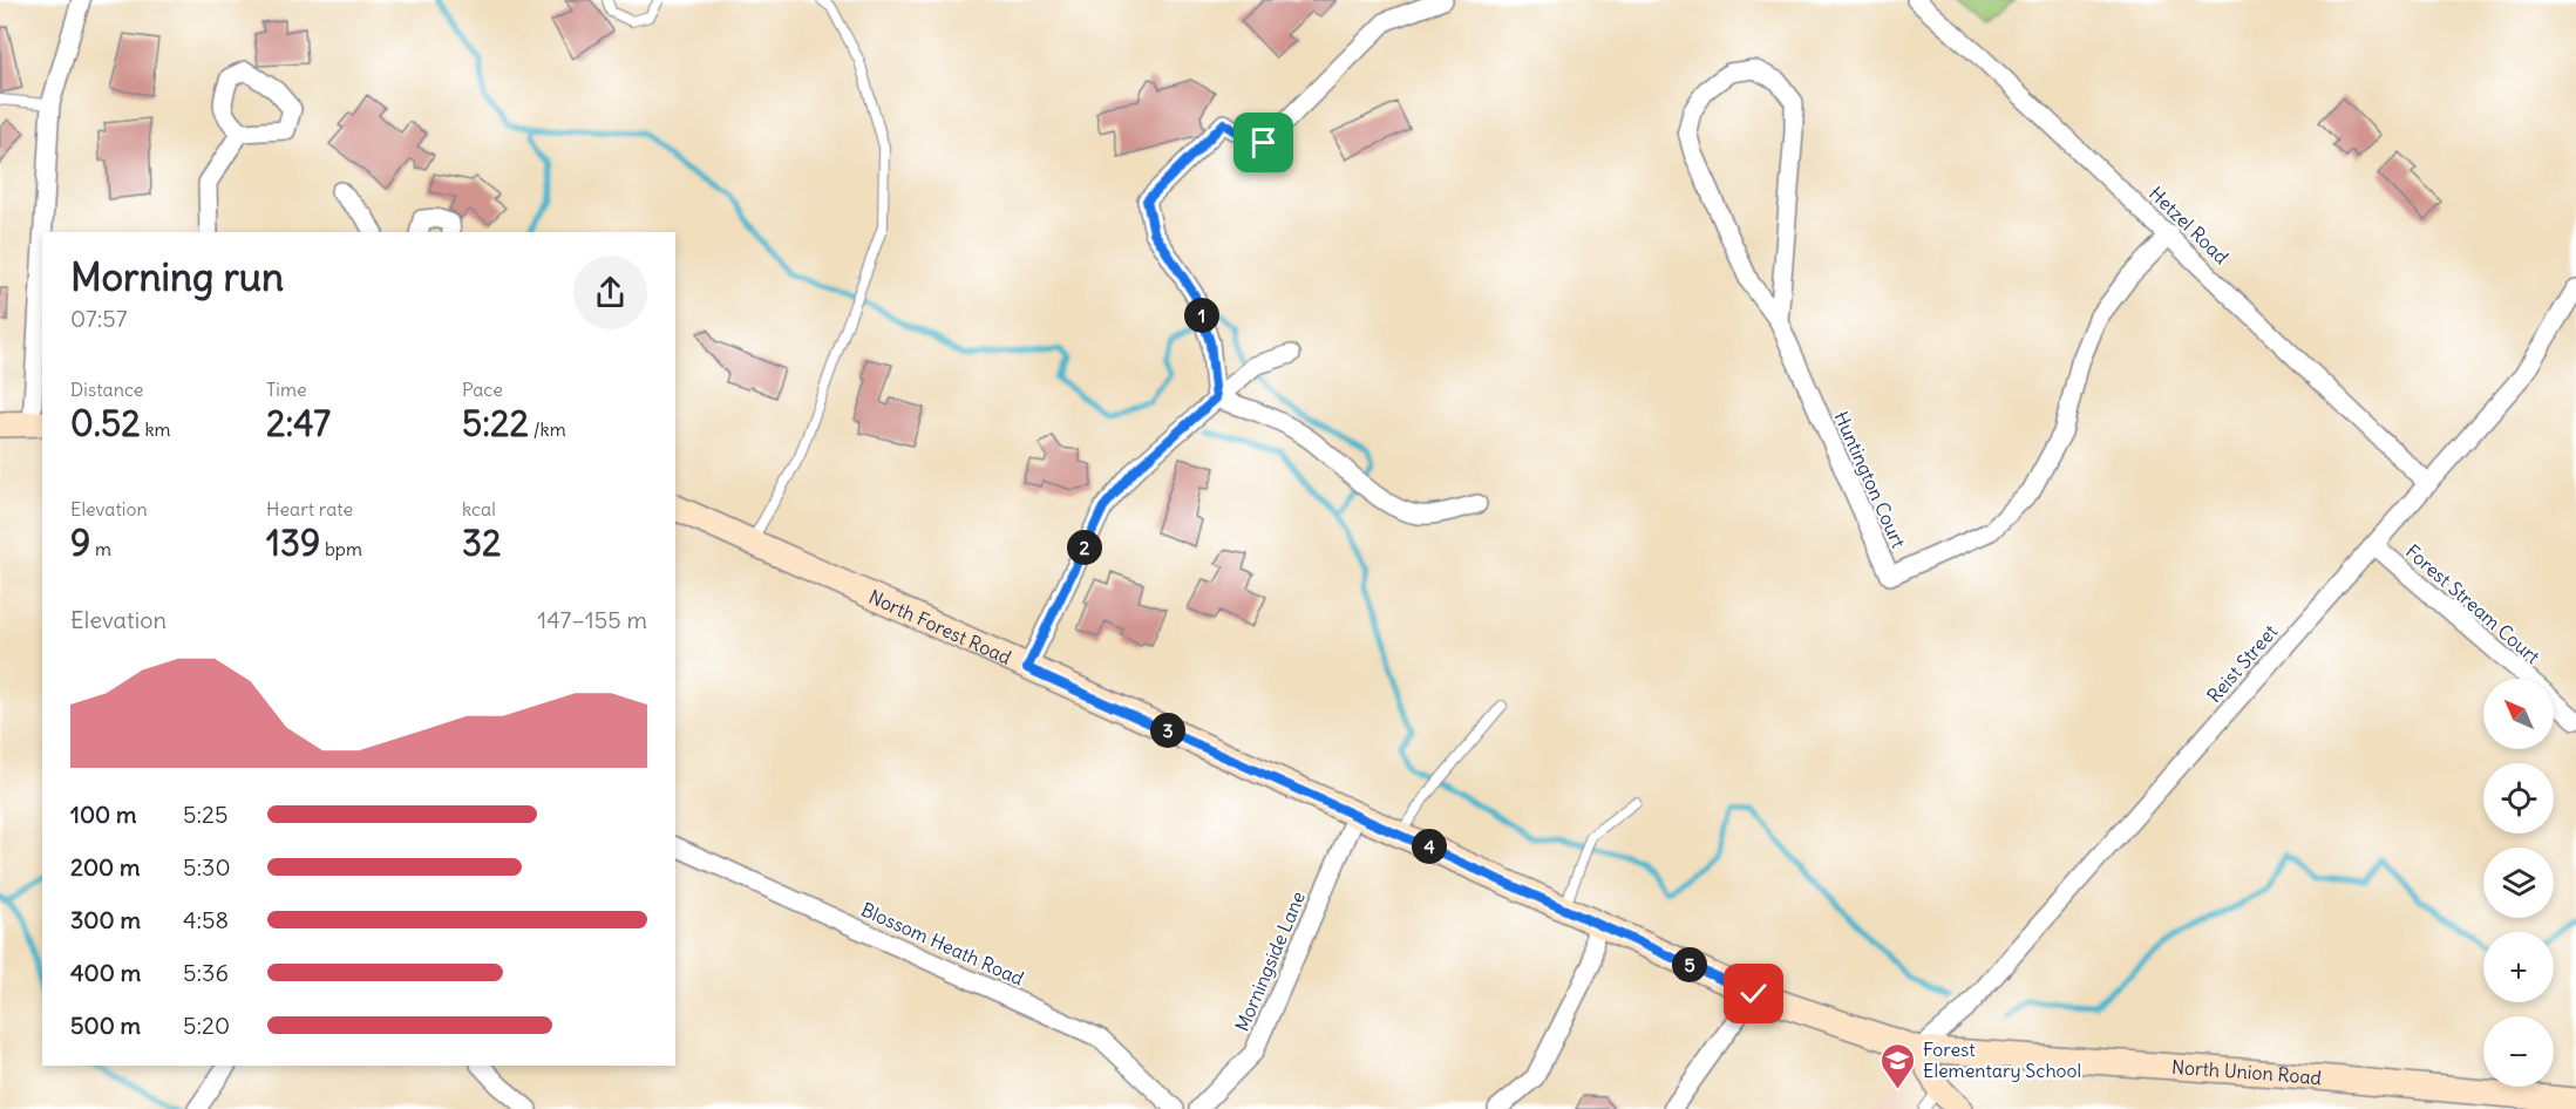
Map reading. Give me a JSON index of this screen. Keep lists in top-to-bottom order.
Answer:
{
  "streets": {
    "main road": ["North Forest Road", "North Union Road"],
    "street": [
      "Hetzel Road",
      "Huntington Court",
      "Forest Stream Court",
      "Reist Street",
      "Blossom Heath Road",
      "Morningside Lane"
    ]
  },
  "crossings": [
    ["Hetzel Road", "Huntington Court"],
    ["Hetzel Road", "Reist Street"],
    ["Forest Stream Court", "Reist Street"],
    ["North Forest Road", "Reist Street"],
    ["North Forest Road", "Morningside Lane"],
    ["North Forest Road", "North Union Road"],
    ["Reist Street", "North Union Road"]
  ],
  "places": {
    "school or university": ["Forest Elementary School"]
  },
  "north": "top left",
  "page": {
    "heading": ["Morning run", "07:57"],
    "pins": [
      "1",
      "2",
      "3",
      "4",
      "5"
    ],
    "stats": [
      ["Distance", "0.52 km"],
      ["Time", "2:47"],
      ["Pace", "5:22 /km"],
      ["Elevation", "9 m"],
      ["Heart rate", "139 bpm"],
      ["kcal", "32"]
    ],
    "chart": ["Elevation", "147–155 m"],
    "map_buttons": ["+", "−"],
    "list": [
      {
        "name": "100 m",
        "note": "5:25"
      },
      {
        "name": "200 m",
        "note": "5:30"
      },
      {
        "name": "300 m",
        "note": "4:58"
      },
      {
        "name": "400 m",
        "note": "5:36"
      },
      {
        "name": "500 m",
        "note": "5:20"
      }
    ]
  }
}
